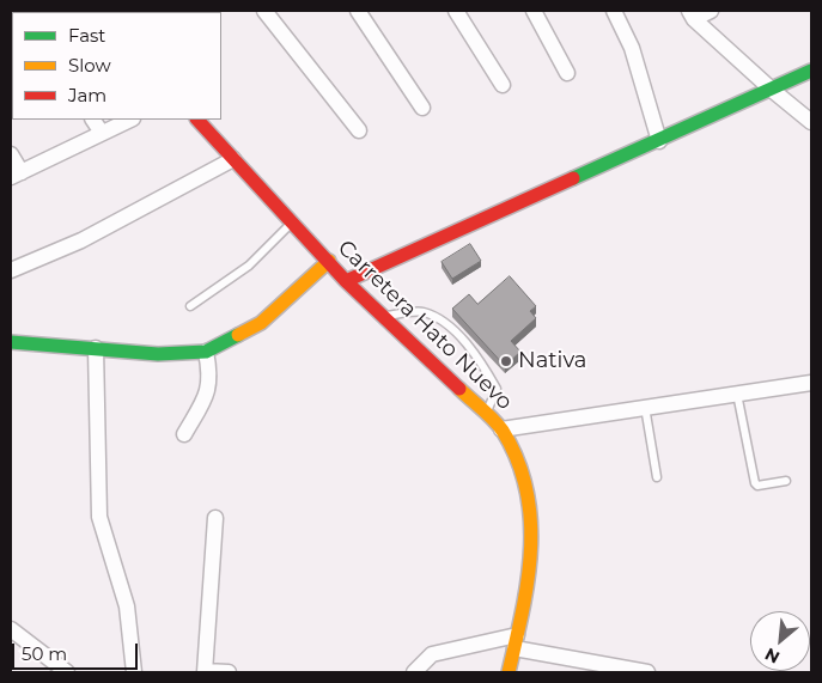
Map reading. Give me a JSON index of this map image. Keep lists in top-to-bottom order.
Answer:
{
  "streets": {
    "street": ["Carretera Hato Nuevo"]
  },
  "places": ["Nativa"],
  "legend": ["Fast", "Slow", "Jam"],
  "scale_bar": "50 m",
  "north": "bottom left"
}
